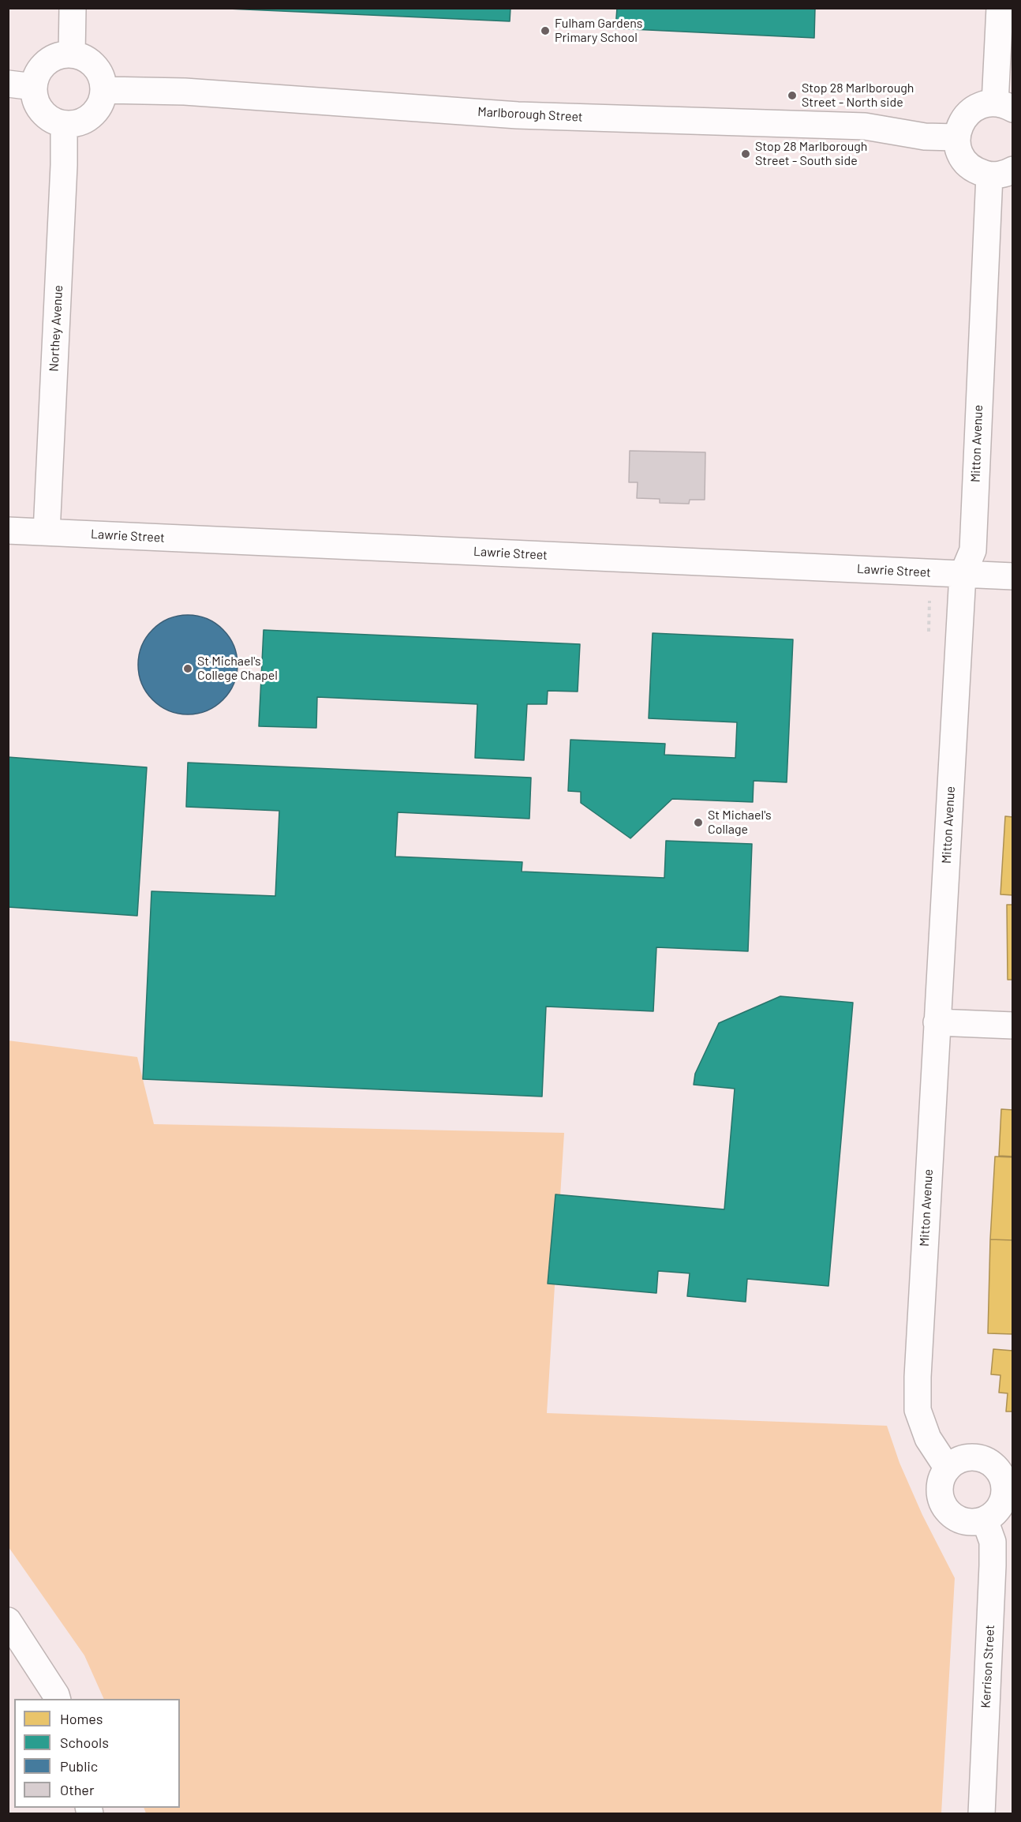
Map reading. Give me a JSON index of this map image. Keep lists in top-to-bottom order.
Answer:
{
  "streets": {
    "street": [
      "Marlborough Street",
      "Northey Avenue",
      "Mitton Avenue",
      "Lawrie Street",
      "Kerrison Street"
    ]
  },
  "crossings": [
    ["Marlborough Street", "Northey Avenue"],
    ["Northey Avenue", "Lawrie Street"],
    ["Mitton Avenue", "Lawrie Street"],
    ["Mitton Avenue", "Kerrison Street"]
  ],
  "places": [
    "Fulham Gardens Primary School",
    "Stop 28 Marlborough Street - North side",
    "Stop 28 Marlborough Street - South side",
    "St Michael's College Chapel",
    "St Michael's Collage"
  ],
  "legend": [
    "Homes",
    "Schools",
    "Public",
    "Other"
  ]
}
